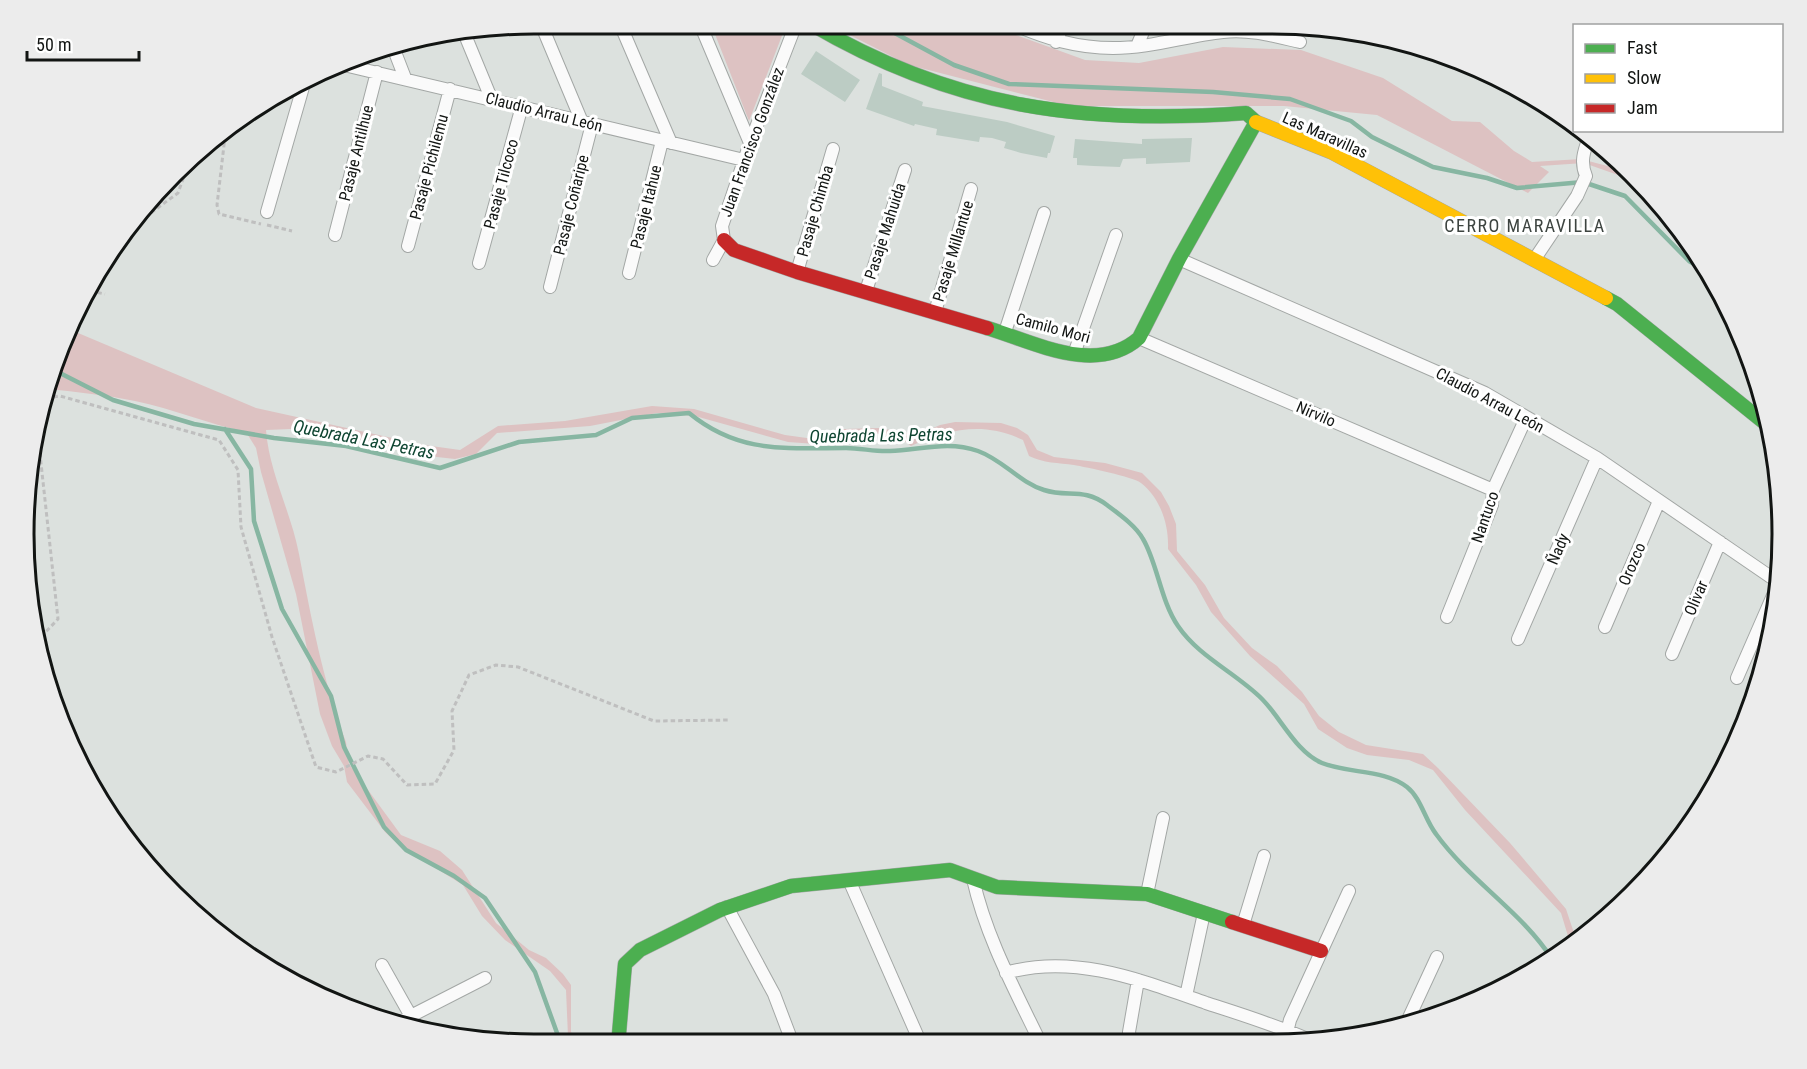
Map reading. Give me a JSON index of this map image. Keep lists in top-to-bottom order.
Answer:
{
  "streets": {
    "street": [
      "Claudio Arrau León",
      "Las Maravillas",
      "Juan Francisco González",
      "Pasaje Antilhue",
      "Pasaje Pichilemu",
      "Pasaje Tilcoco",
      "Pasaje Coñaripe",
      "Pasaje Itahue",
      "Pasaje Chimba",
      "Pasaje Mahuida",
      "Pasaje Millantue",
      "Camilo Mori",
      "Nirvilo",
      "Nantuco",
      "Ñady",
      "Orozco",
      "Olivar"
    ]
  },
  "crossings": [
    ["Claudio Arrau León", "Juan Francisco González"],
    ["Claudio Arrau León", "Pasaje Antilhue"],
    ["Claudio Arrau León", "Pasaje Pichilemu"],
    ["Claudio Arrau León", "Pasaje Tilcoco"],
    ["Claudio Arrau León", "Pasaje Coñaripe"],
    ["Claudio Arrau León", "Pasaje Itahue"],
    ["Claudio Arrau León", "Camilo Mori"],
    ["Claudio Arrau León", "Nantuco"],
    ["Claudio Arrau León", "Ñady"],
    ["Claudio Arrau León", "Orozco"],
    ["Claudio Arrau León", "Olivar"],
    ["Las Maravillas", "Camilo Mori"],
    ["Juan Francisco González", "Camilo Mori"],
    ["Pasaje Chimba", "Camilo Mori"],
    ["Pasaje Mahuida", "Camilo Mori"],
    ["Pasaje Millantue", "Camilo Mori"],
    ["Camilo Mori", "Nirvilo"],
    ["Nirvilo", "Nantuco"]
  ],
  "districts": ["CERRO MARAVILLA"],
  "water": ["Quebrada Las Petras"],
  "legend": ["Fast", "Slow", "Jam"],
  "scale_bar": "50 m"
}
